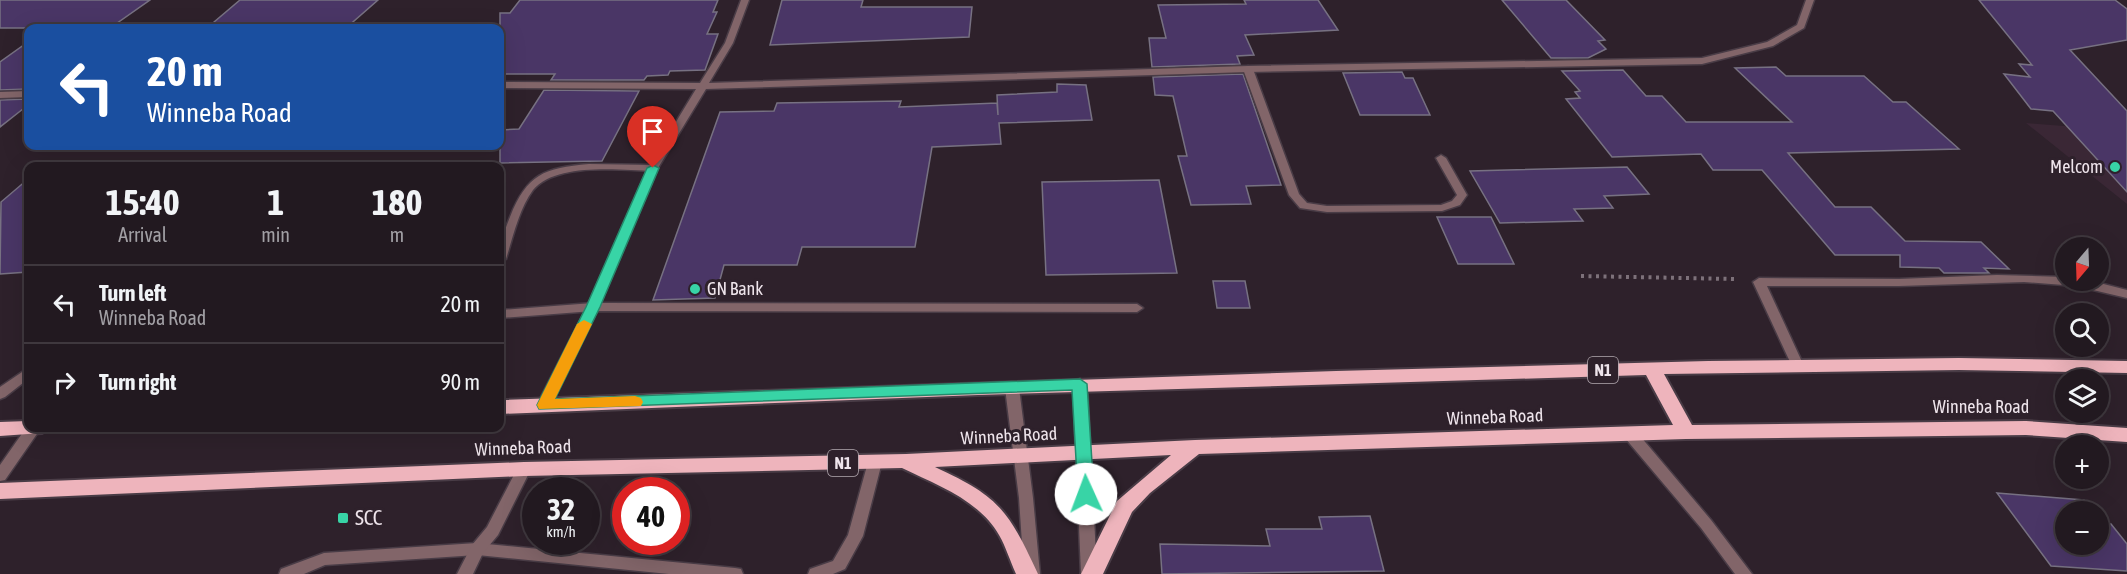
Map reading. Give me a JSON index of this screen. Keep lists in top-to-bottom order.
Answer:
{
  "streets": {
    "highway": ["N1", "Winneba Road"]
  },
  "places": {
    "other": ["Melcom", "GN Bank"],
    "transit": ["SCC"]
  },
  "north": "bottom",
  "page": {
    "turn": ["20 m", "Winneba Road"],
    "eta": [
      "15:40",
      "Arrival",
      "1",
      "min",
      "180",
      "m"
    ],
    "map_buttons": ["+", "−"],
    "list": [
      {
        "name": "Turn left",
        "note": "Winneba Road",
        "value": "20 m"
      },
      {
        "name": "Turn right",
        "value": "90 m"
      }
    ],
    "speed": "32 km/h",
    "limit": "40"
  }
}
